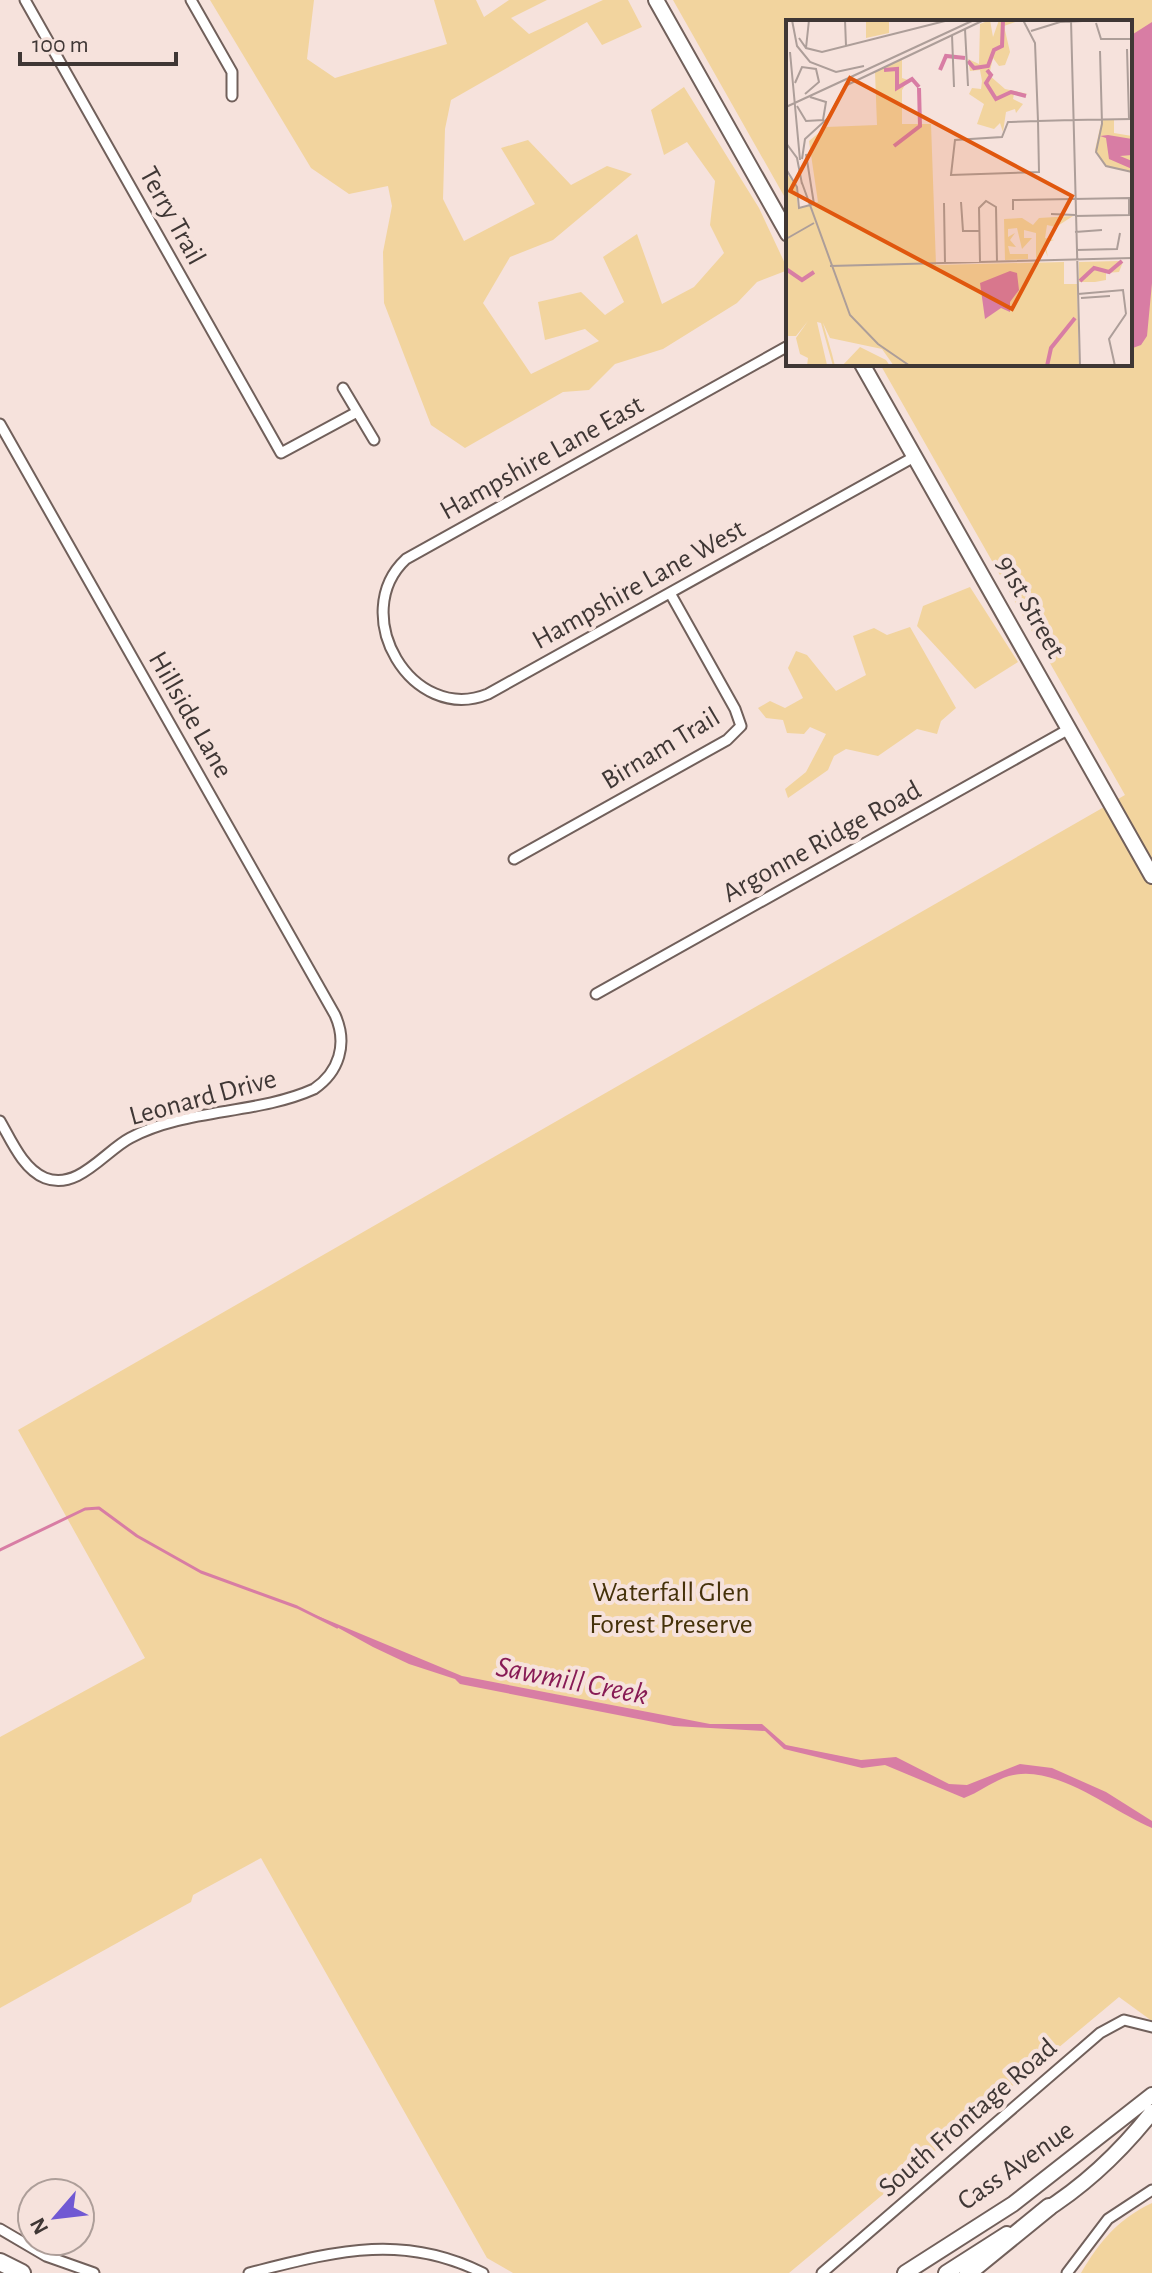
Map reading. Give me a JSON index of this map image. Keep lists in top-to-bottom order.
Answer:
{
  "streets": {
    "main road": ["91st Street", "Cass Avenue"],
    "street": [
      "Terry Trail",
      "Hampshire Lane East",
      "Hampshire Lane West",
      "Hillside Lane",
      "Birnam Trail",
      "Argonne Ridge Road",
      "Leonard Drive",
      "South Frontage Road"
    ]
  },
  "crossings": [
    ["Hampshire Lane East", "Hampshire Lane West"],
    ["Hampshire Lane West", "91st Street"],
    ["Hampshire Lane West", "Birnam Trail"],
    ["91st Street", "Argonne Ridge Road"],
    ["Hillside Lane", "Leonard Drive"]
  ],
  "water": ["Sawmill Creek"],
  "parks": ["Waterfall Glen Forest Preserve"],
  "scale_bar": "100 m",
  "north": "bottom left"
}
